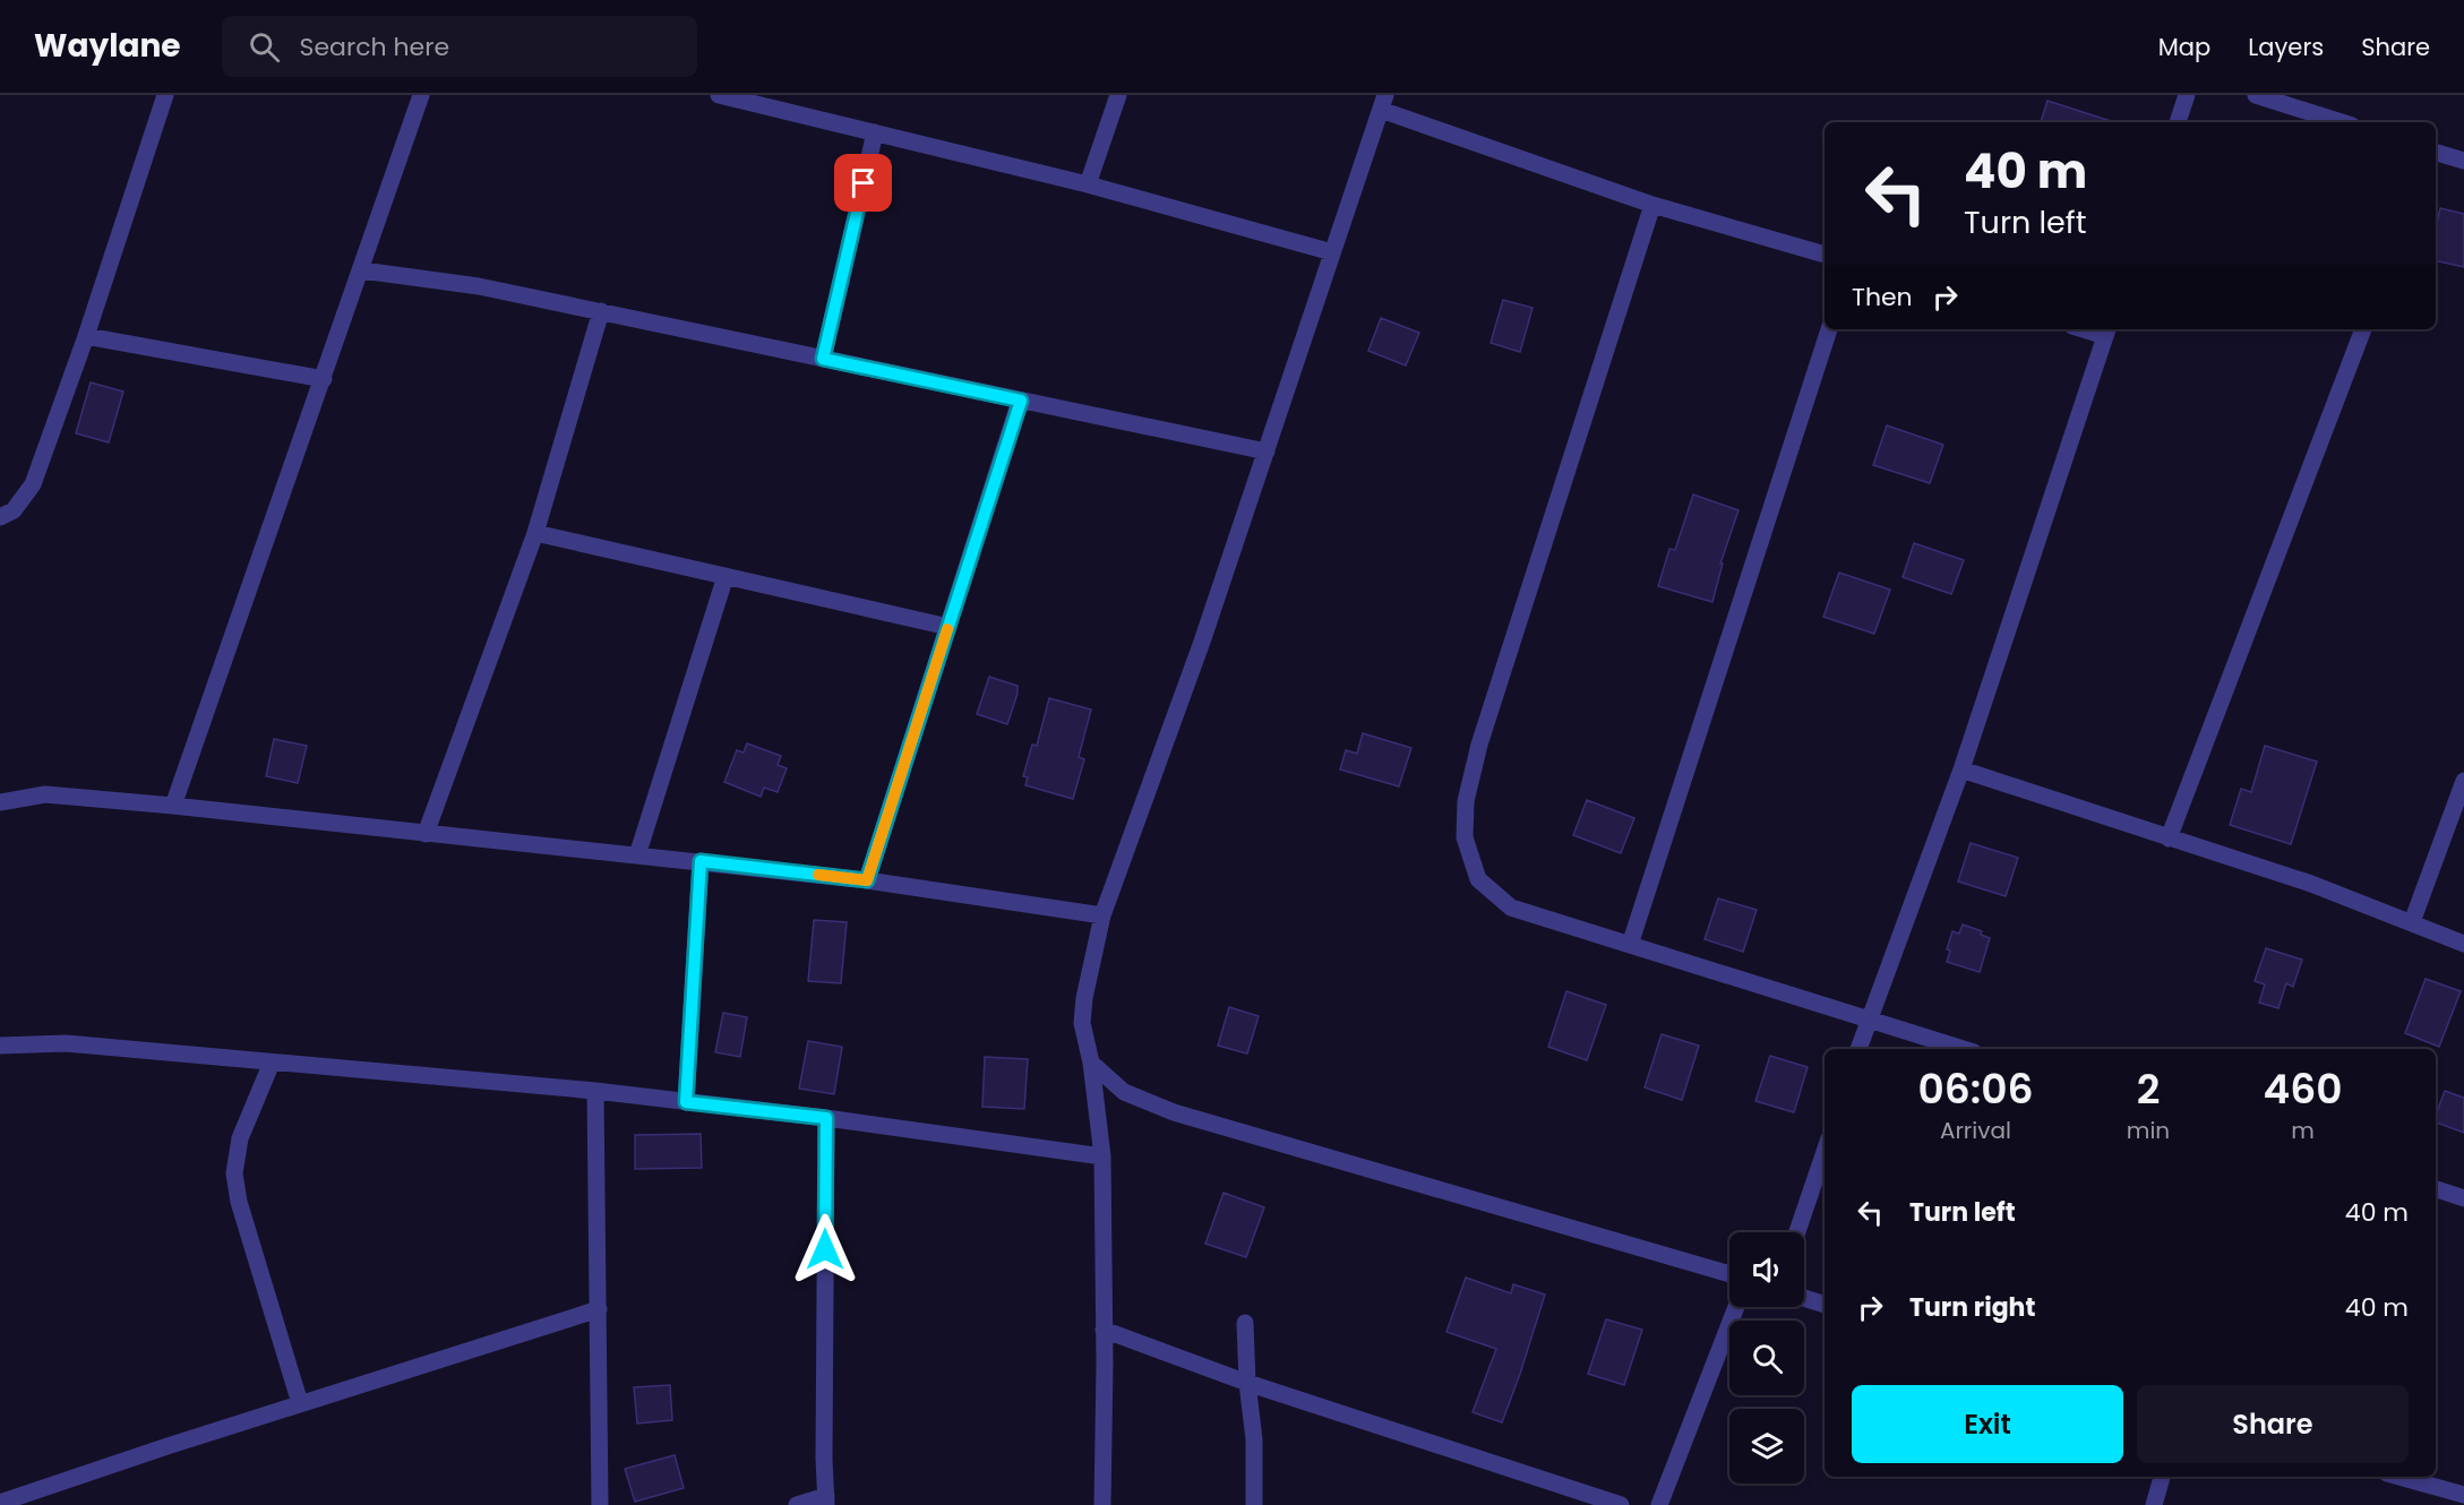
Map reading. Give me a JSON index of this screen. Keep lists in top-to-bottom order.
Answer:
{
  "page": {
    "header": "Waylane",
    "search": "Search here",
    "nav": ["Map", "Layers", "Share"],
    "turn": ["40 m", "Turn left"],
    "then": "Then",
    "eta": [
      "06:06",
      "Arrival",
      "2",
      "min",
      "460",
      "m"
    ],
    "list": [
      {
        "name": "Turn left",
        "value": "40 m"
      },
      {
        "name": "Turn right",
        "value": "40 m"
      }
    ],
    "buttons": ["Exit", "Share"]
  }
}
